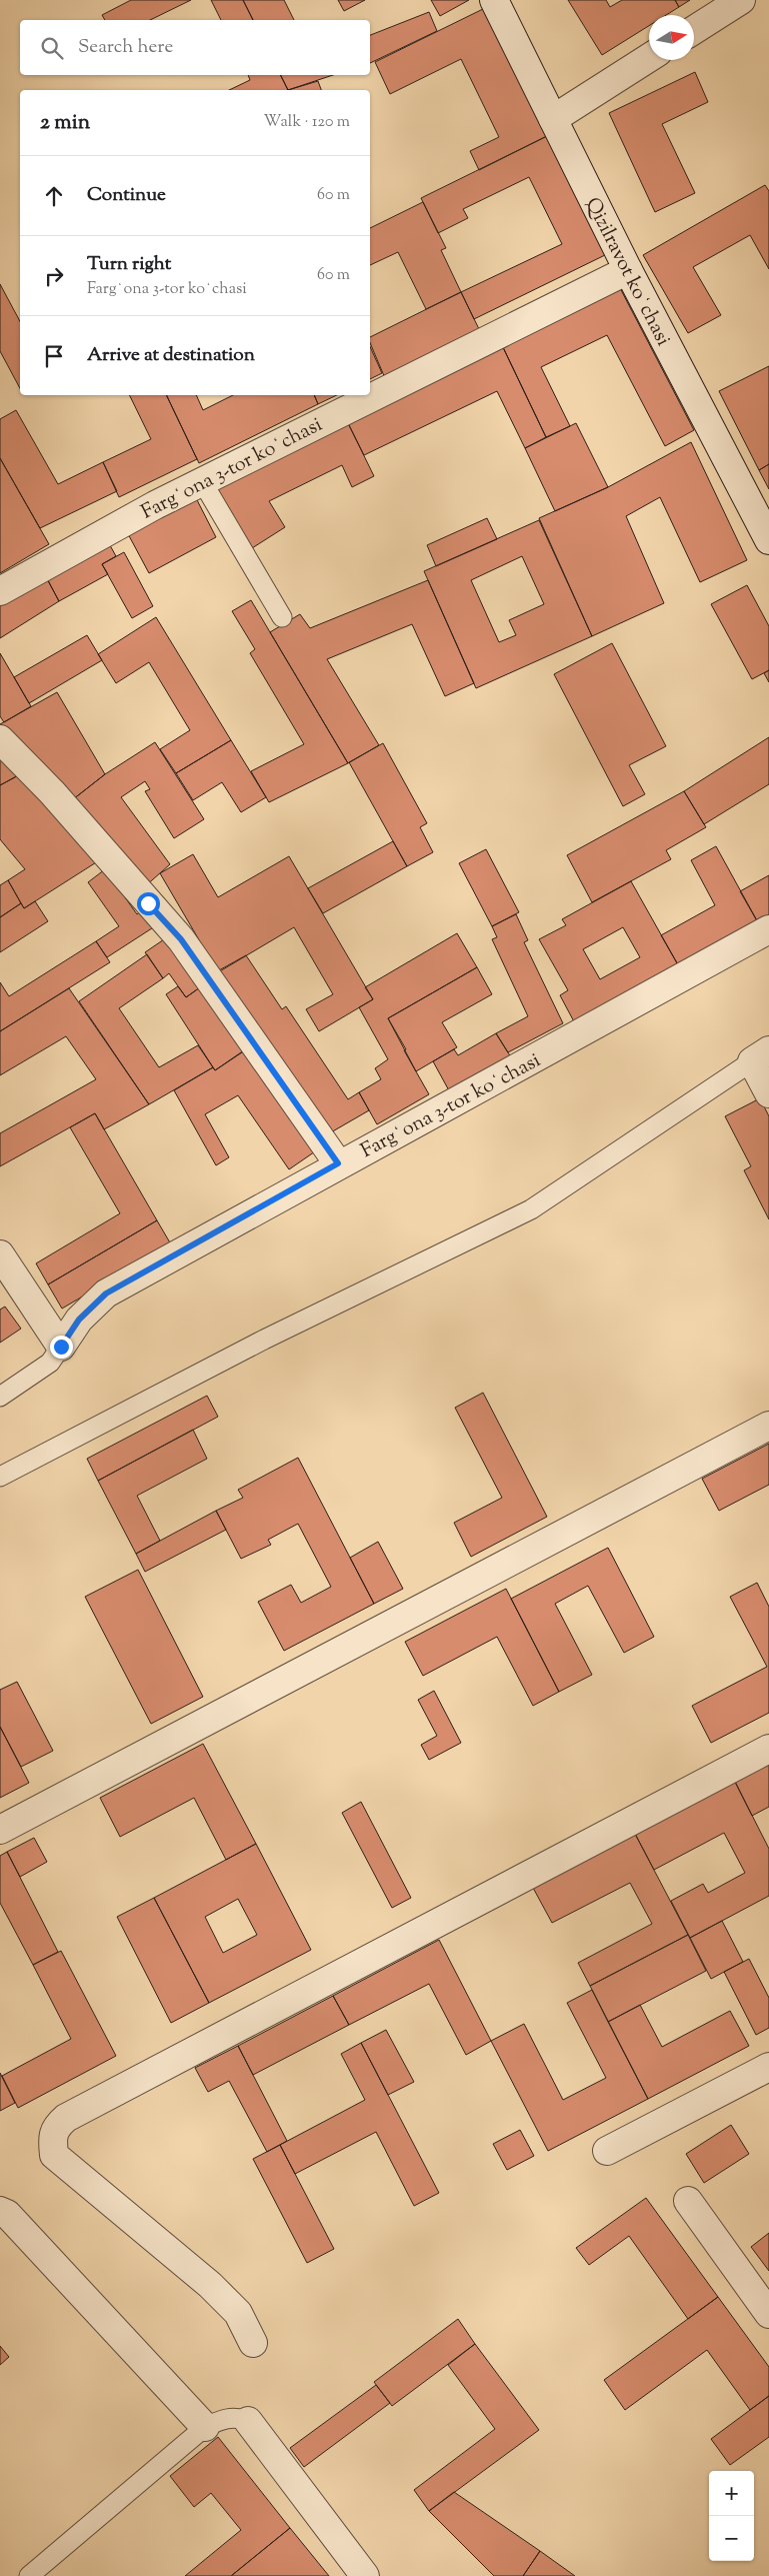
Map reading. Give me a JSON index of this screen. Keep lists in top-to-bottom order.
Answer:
{
  "streets": {
    "street": ["Qizilravot koʻchasi", "Fargʻona 3-tor koʻchasi"]
  },
  "crossings": [
    ["Qizilravot koʻchasi", "Fargʻona 3-tor koʻchasi"]
  ],
  "north": "right",
  "page": {
    "search": "Search here",
    "heading": ["2 min", "Walk · 120 m"],
    "list": [
      ["Continue", "60 m"],
      ["Turn right", "Fargʻona 3-tor koʻchasi", "60 m"],
      "Arrive at destination"
    ],
    "map_buttons": ["+", "−"]
  }
}
